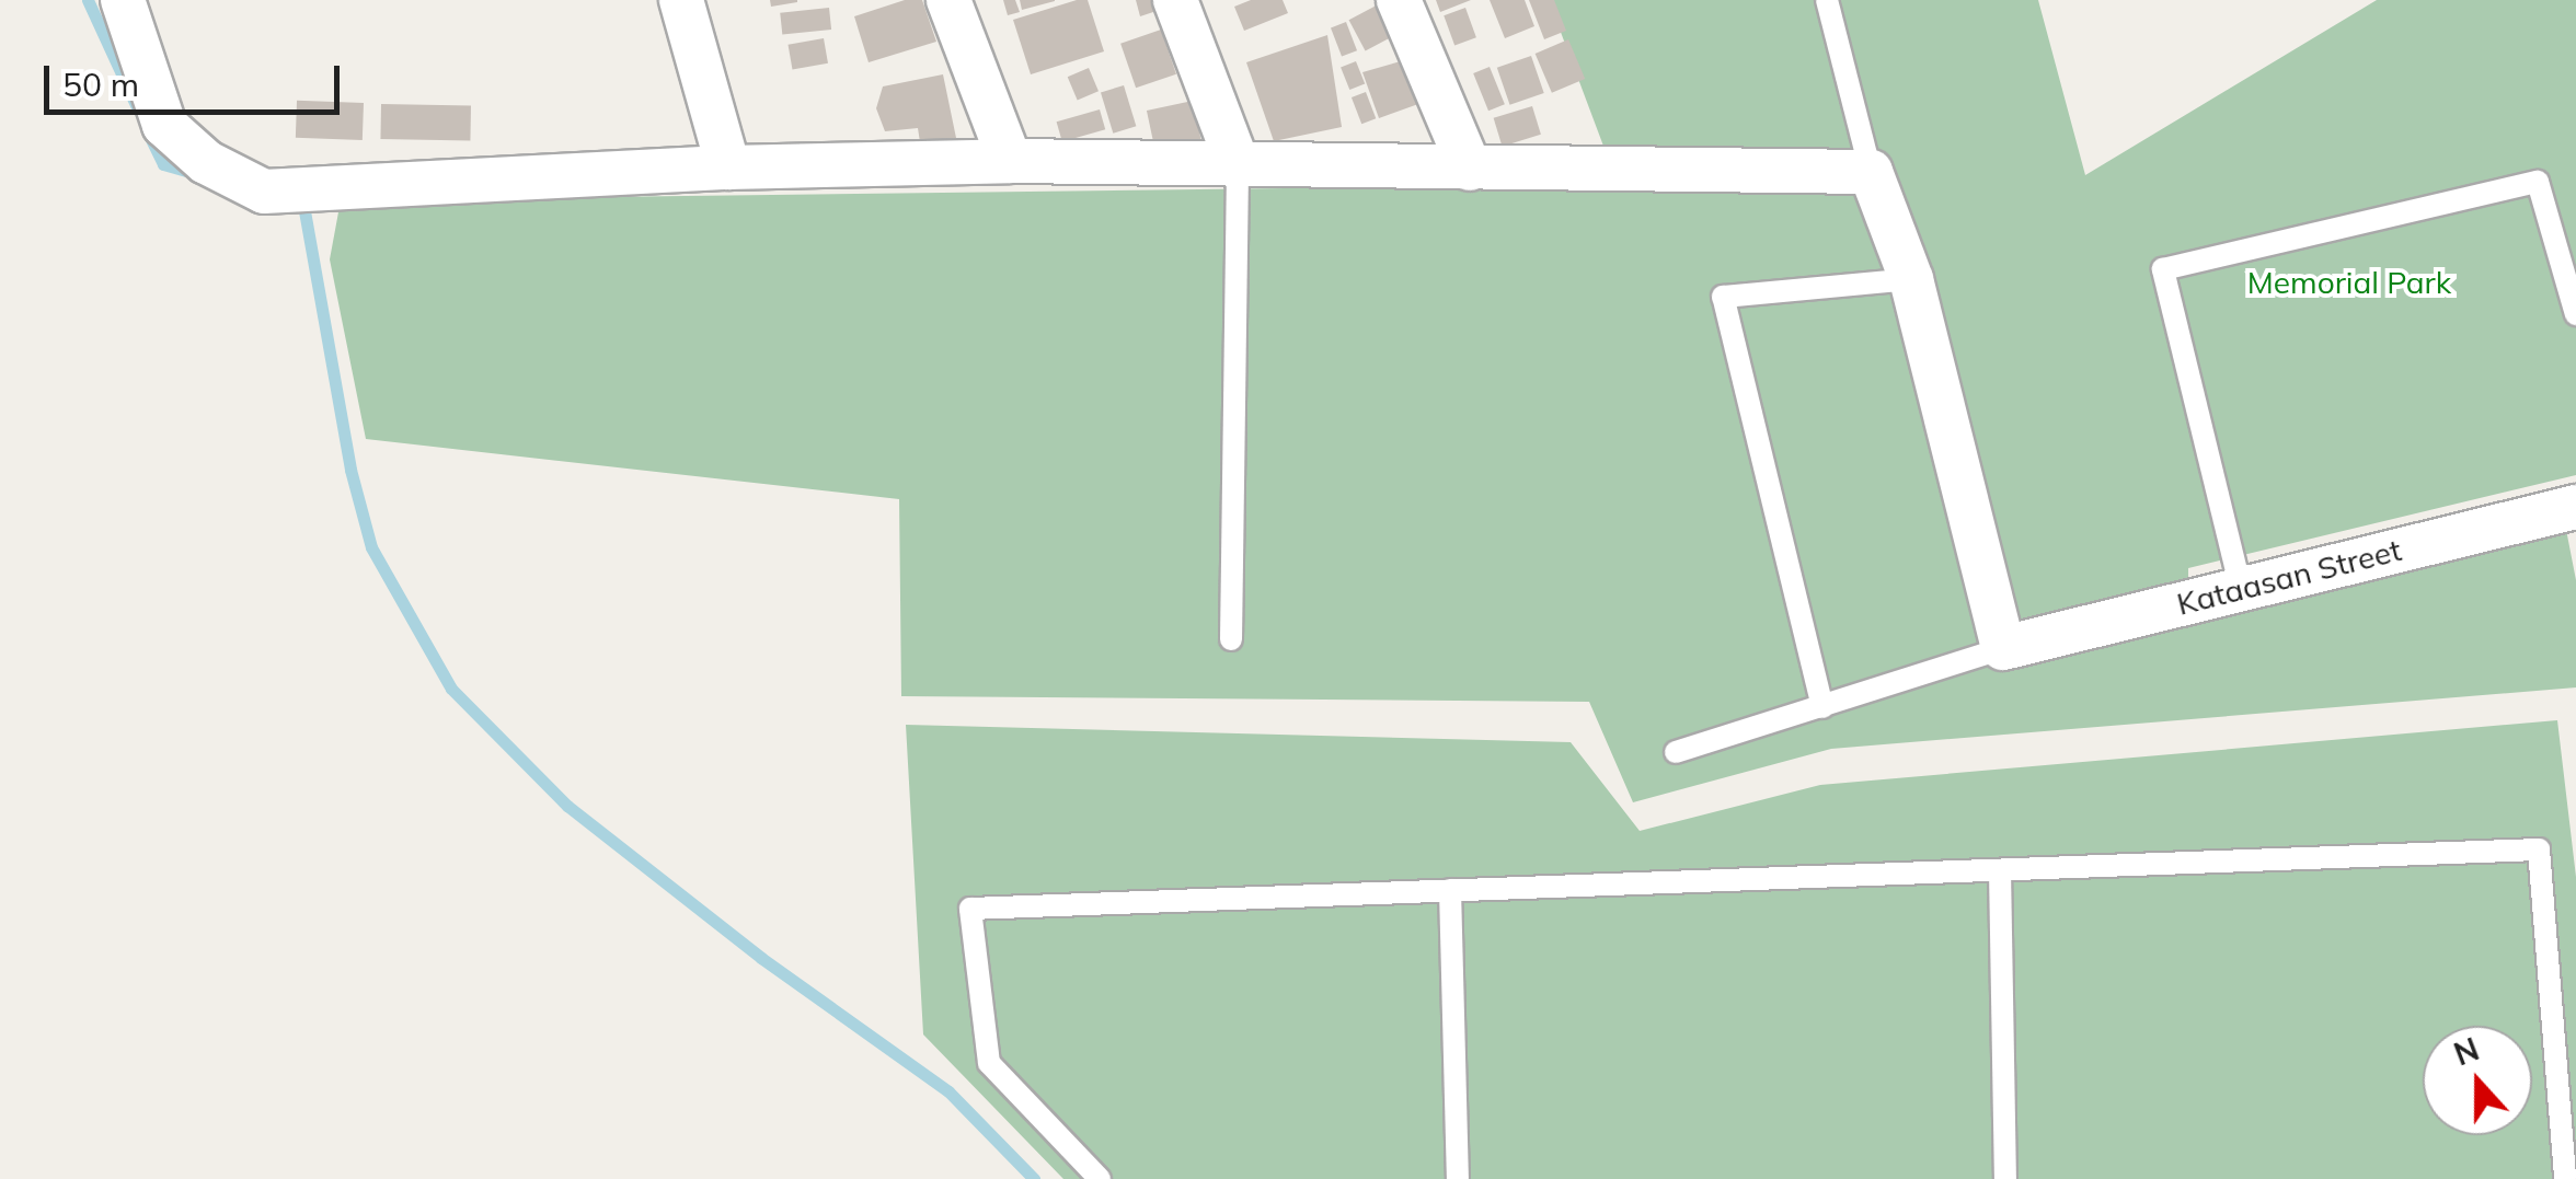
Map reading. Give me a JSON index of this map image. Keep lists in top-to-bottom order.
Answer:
{
  "streets": {
    "street": ["Kataasan Street"]
  },
  "parks": ["Memorial Park"],
  "scale_bar": "50 m",
  "north": "top"
}
